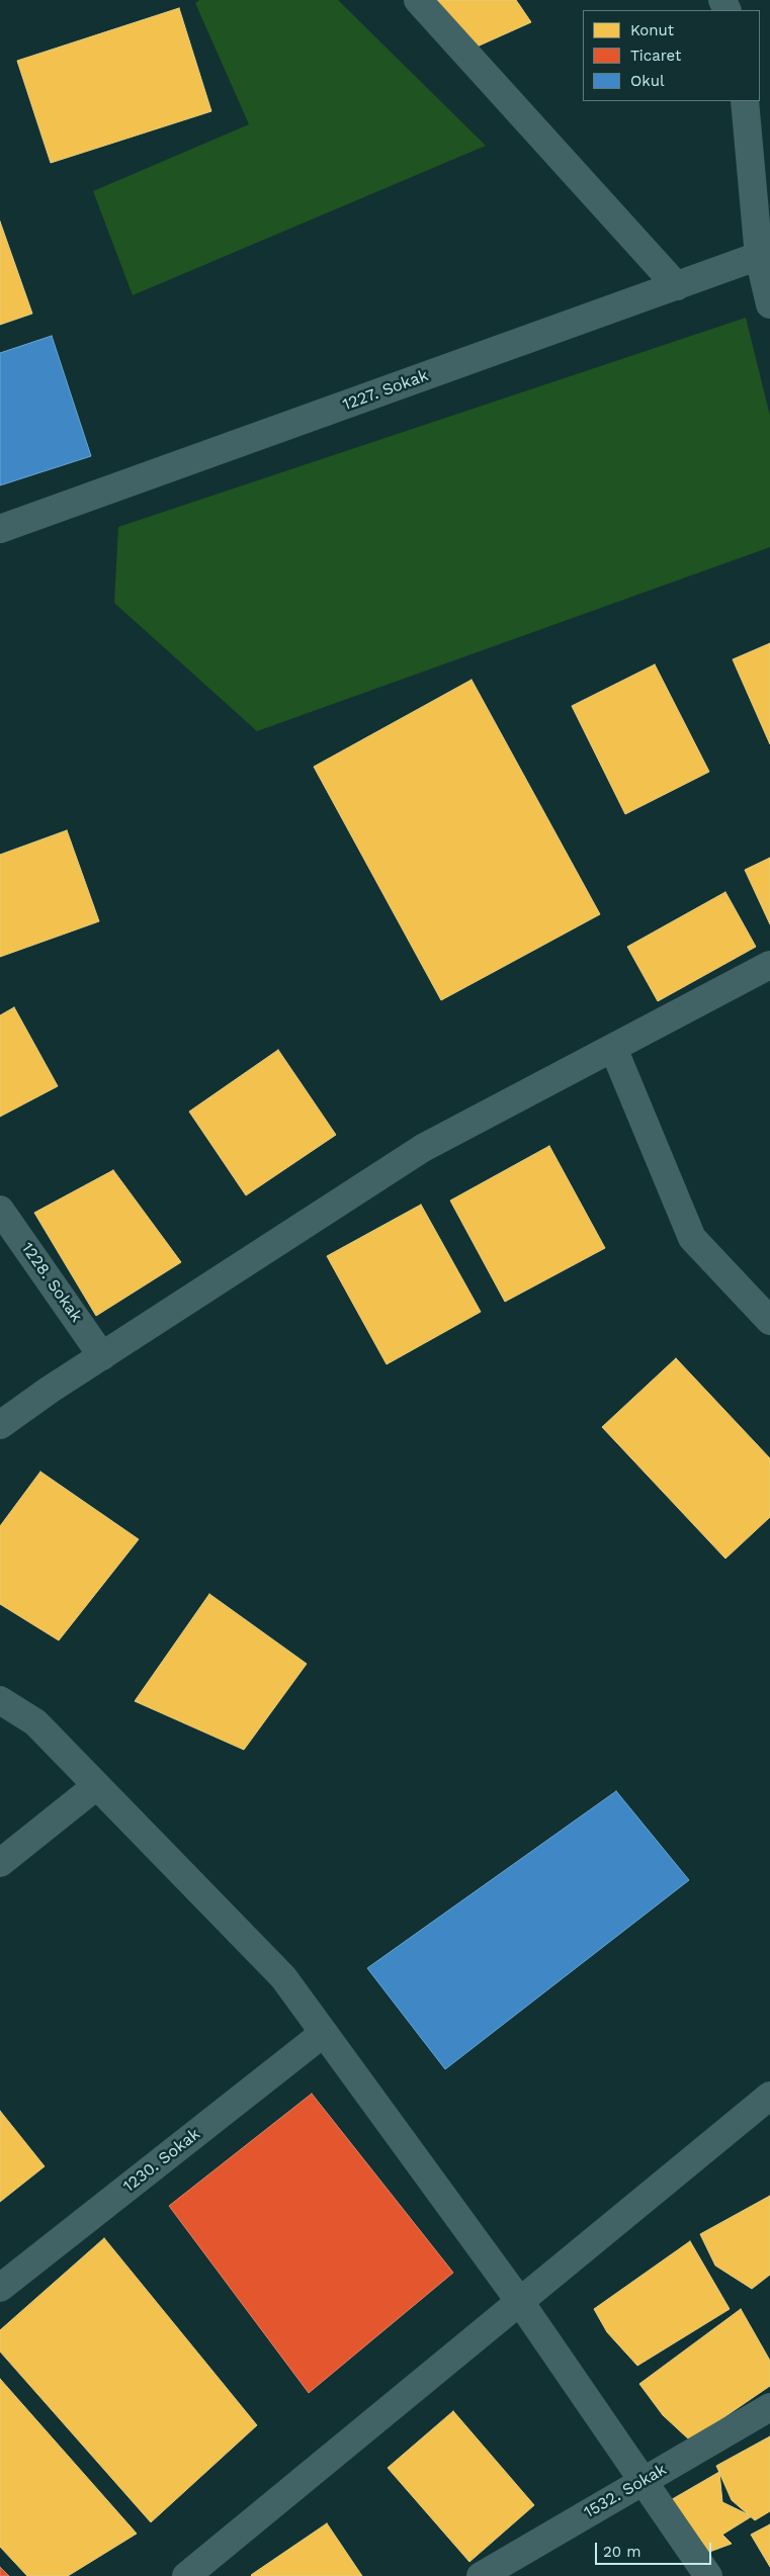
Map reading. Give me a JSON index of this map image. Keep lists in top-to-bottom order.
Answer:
{
  "streets": {
    "street": [
      "1227. Sokak",
      "1228. Sokak",
      "1230. Sokak",
      "1532. Sokak"
    ]
  },
  "legend": ["Konut", "Ticaret", "Okul"],
  "scale_bar": "20 m"
}
